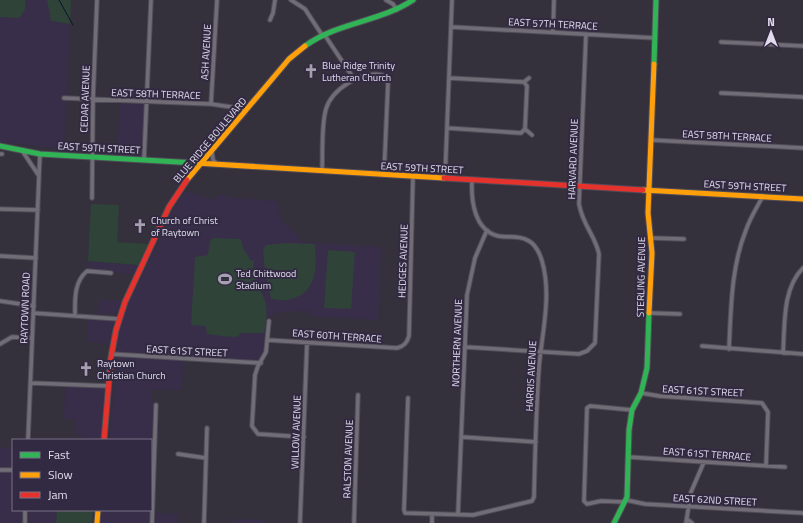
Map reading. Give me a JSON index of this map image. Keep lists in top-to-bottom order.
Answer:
{
  "streets": {
    "street": [
      "EAST 57TH TERRACE",
      "ASH AVENUE",
      "EAST 58TH TERRACE",
      "CEDAR AVENUE",
      "BLUE RIDGE BOULEVARD",
      "EAST 59TH STREET",
      "HARVARD AVENUE",
      "HEDGES AVENUE",
      "STERLING AVENUE",
      "RAYTOWN ROAD",
      "EAST 60TH TERRACE",
      "NORTHERN AVENUE",
      "EAST 61ST STREET",
      "HARRIS AVENUE",
      "WILLOW AVENUE",
      "EAST 61ST TERRACE",
      "RALSTON AVENUE",
      "EAST 62ND STREET"
    ]
  },
  "crossings": [
    ["EAST 57TH TERRACE", "HARVARD AVENUE"],
    ["EAST 57TH TERRACE", "STERLING AVENUE"],
    ["ASH AVENUE", "EAST 58TH TERRACE"],
    ["EAST 58TH TERRACE", "CEDAR AVENUE"],
    ["EAST 58TH TERRACE", "BLUE RIDGE BOULEVARD"],
    ["EAST 58TH TERRACE", "STERLING AVENUE"],
    ["CEDAR AVENUE", "EAST 59TH STREET"],
    ["BLUE RIDGE BOULEVARD", "EAST 59TH STREET"],
    ["BLUE RIDGE BOULEVARD", "EAST 61ST STREET"],
    ["EAST 59TH STREET", "HARVARD AVENUE"],
    ["EAST 59TH STREET", "HEDGES AVENUE"],
    ["EAST 59TH STREET", "STERLING AVENUE"],
    ["EAST 59TH STREET", "RAYTOWN ROAD"],
    ["HARVARD AVENUE", "HARRIS AVENUE"],
    ["HEDGES AVENUE", "EAST 60TH TERRACE"],
    ["STERLING AVENUE", "EAST 61ST STREET"],
    ["STERLING AVENUE", "EAST 61ST TERRACE"],
    ["STERLING AVENUE", "EAST 62ND STREET"],
    ["EAST 60TH TERRACE", "WILLOW AVENUE"],
    ["NORTHERN AVENUE", "HARRIS AVENUE"],
    ["EAST 61ST STREET", "EAST 61ST TERRACE"]
  ],
  "places": {
    "church": ["Blue Ridge Trinity Lutheran Church", "Church of Christ of Raytown", "Raytown Christian Church"],
    "sports": ["Ted Chittwood Stadium"]
  },
  "legend": ["Fast", "Slow", "Jam"],
  "north": "top"
}
